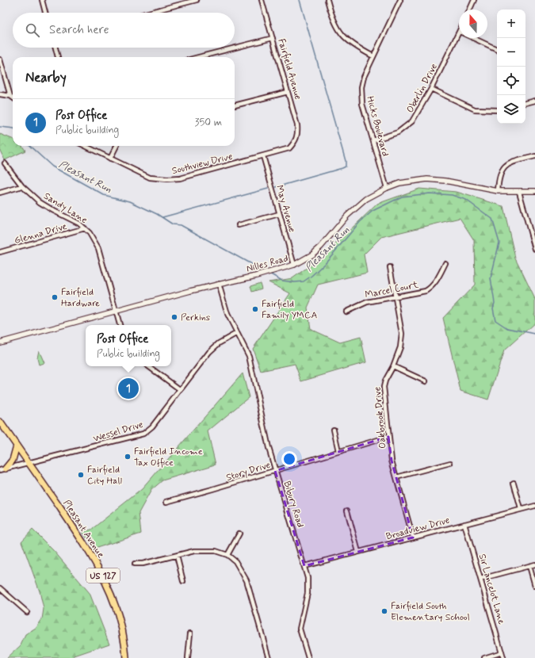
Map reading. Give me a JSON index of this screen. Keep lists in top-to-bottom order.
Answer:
{
  "streets": {
    "main road": ["Pleasant Avenue", "US 127"],
    "street": [
      "Fairfield Avenue",
      "Oberlin Drive",
      "Hicks Boulevard",
      "Southview Drive",
      "Sandy Lane",
      "May Avenue",
      "Glenna Drive",
      "Nilles Road",
      "Marcel Court",
      "Oakbrook Drive",
      "Wessel Drive",
      "Story Drive",
      "Bibury Road",
      "Broadview Drive",
      "Sir Lancelot Lane"
    ]
  },
  "crossings": [
    ["Fairfield Avenue", "Southview Drive"],
    ["Oberlin Drive", "Hicks Boulevard"],
    ["Hicks Boulevard", "Nilles Road"],
    ["Southview Drive", "May Avenue"],
    ["Sandy Lane", "Glenna Drive"],
    ["Sandy Lane", "Nilles Road"],
    ["May Avenue", "Nilles Road"],
    ["Nilles Road", "Bibury Road"],
    ["Marcel Court", "Oakbrook Drive"],
    ["Oakbrook Drive", "Story Drive"],
    ["Oakbrook Drive", "Broadview Drive"],
    ["Wessel Drive", "Bibury Road"],
    ["Wessel Drive", "Pleasant Avenue"],
    ["Story Drive", "Bibury Road"],
    ["Bibury Road", "Broadview Drive"],
    ["Broadview Drive", "Sir Lancelot Lane"]
  ],
  "water": ["Pleasant Run"],
  "places": [
    "Fairfield Hardware",
    "Fairfield Family YMCA",
    "Perkins",
    "Fairfield Income Tax Office",
    "Fairfield City Hall",
    "Fairfield South Elementary School"
  ],
  "north": "top",
  "page": {
    "map_buttons": ["+", "−"],
    "search": "Search here",
    "heading": "Nearby",
    "list": [
      {
        "mark": "1",
        "name": "Post Office",
        "note": "Public building",
        "value": "350 m"
      }
    ],
    "popup": ["Post Office", "Public building"],
    "pins": "1"
  }
}
